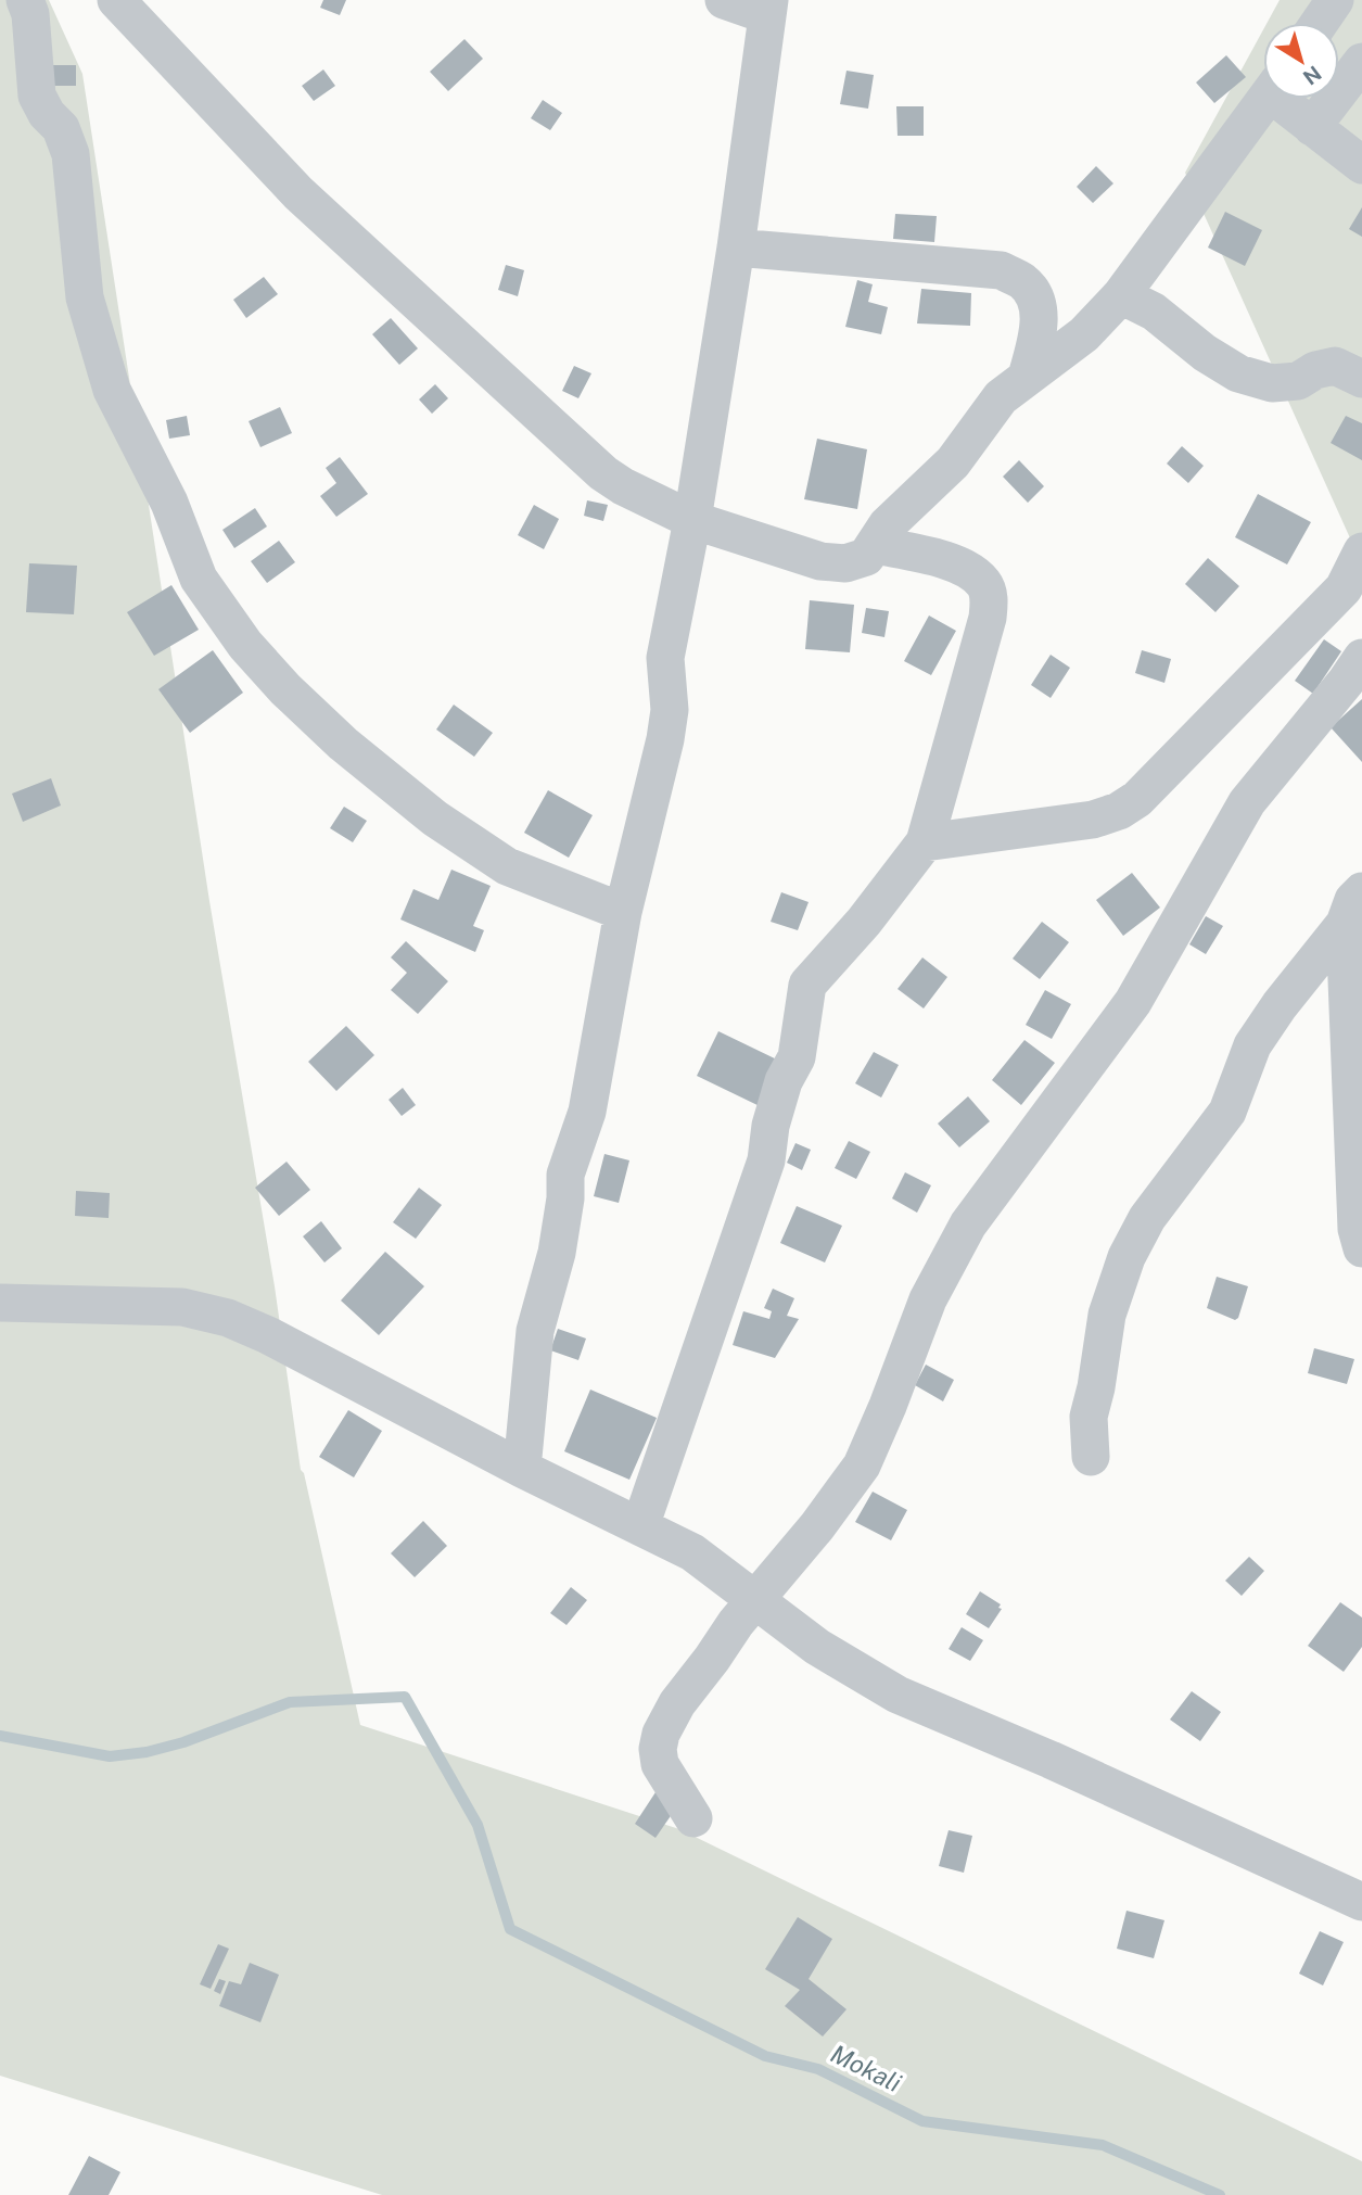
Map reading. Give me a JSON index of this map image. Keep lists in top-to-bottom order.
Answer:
{
  "water": ["Mokali"],
  "north": "bottom right"
}
